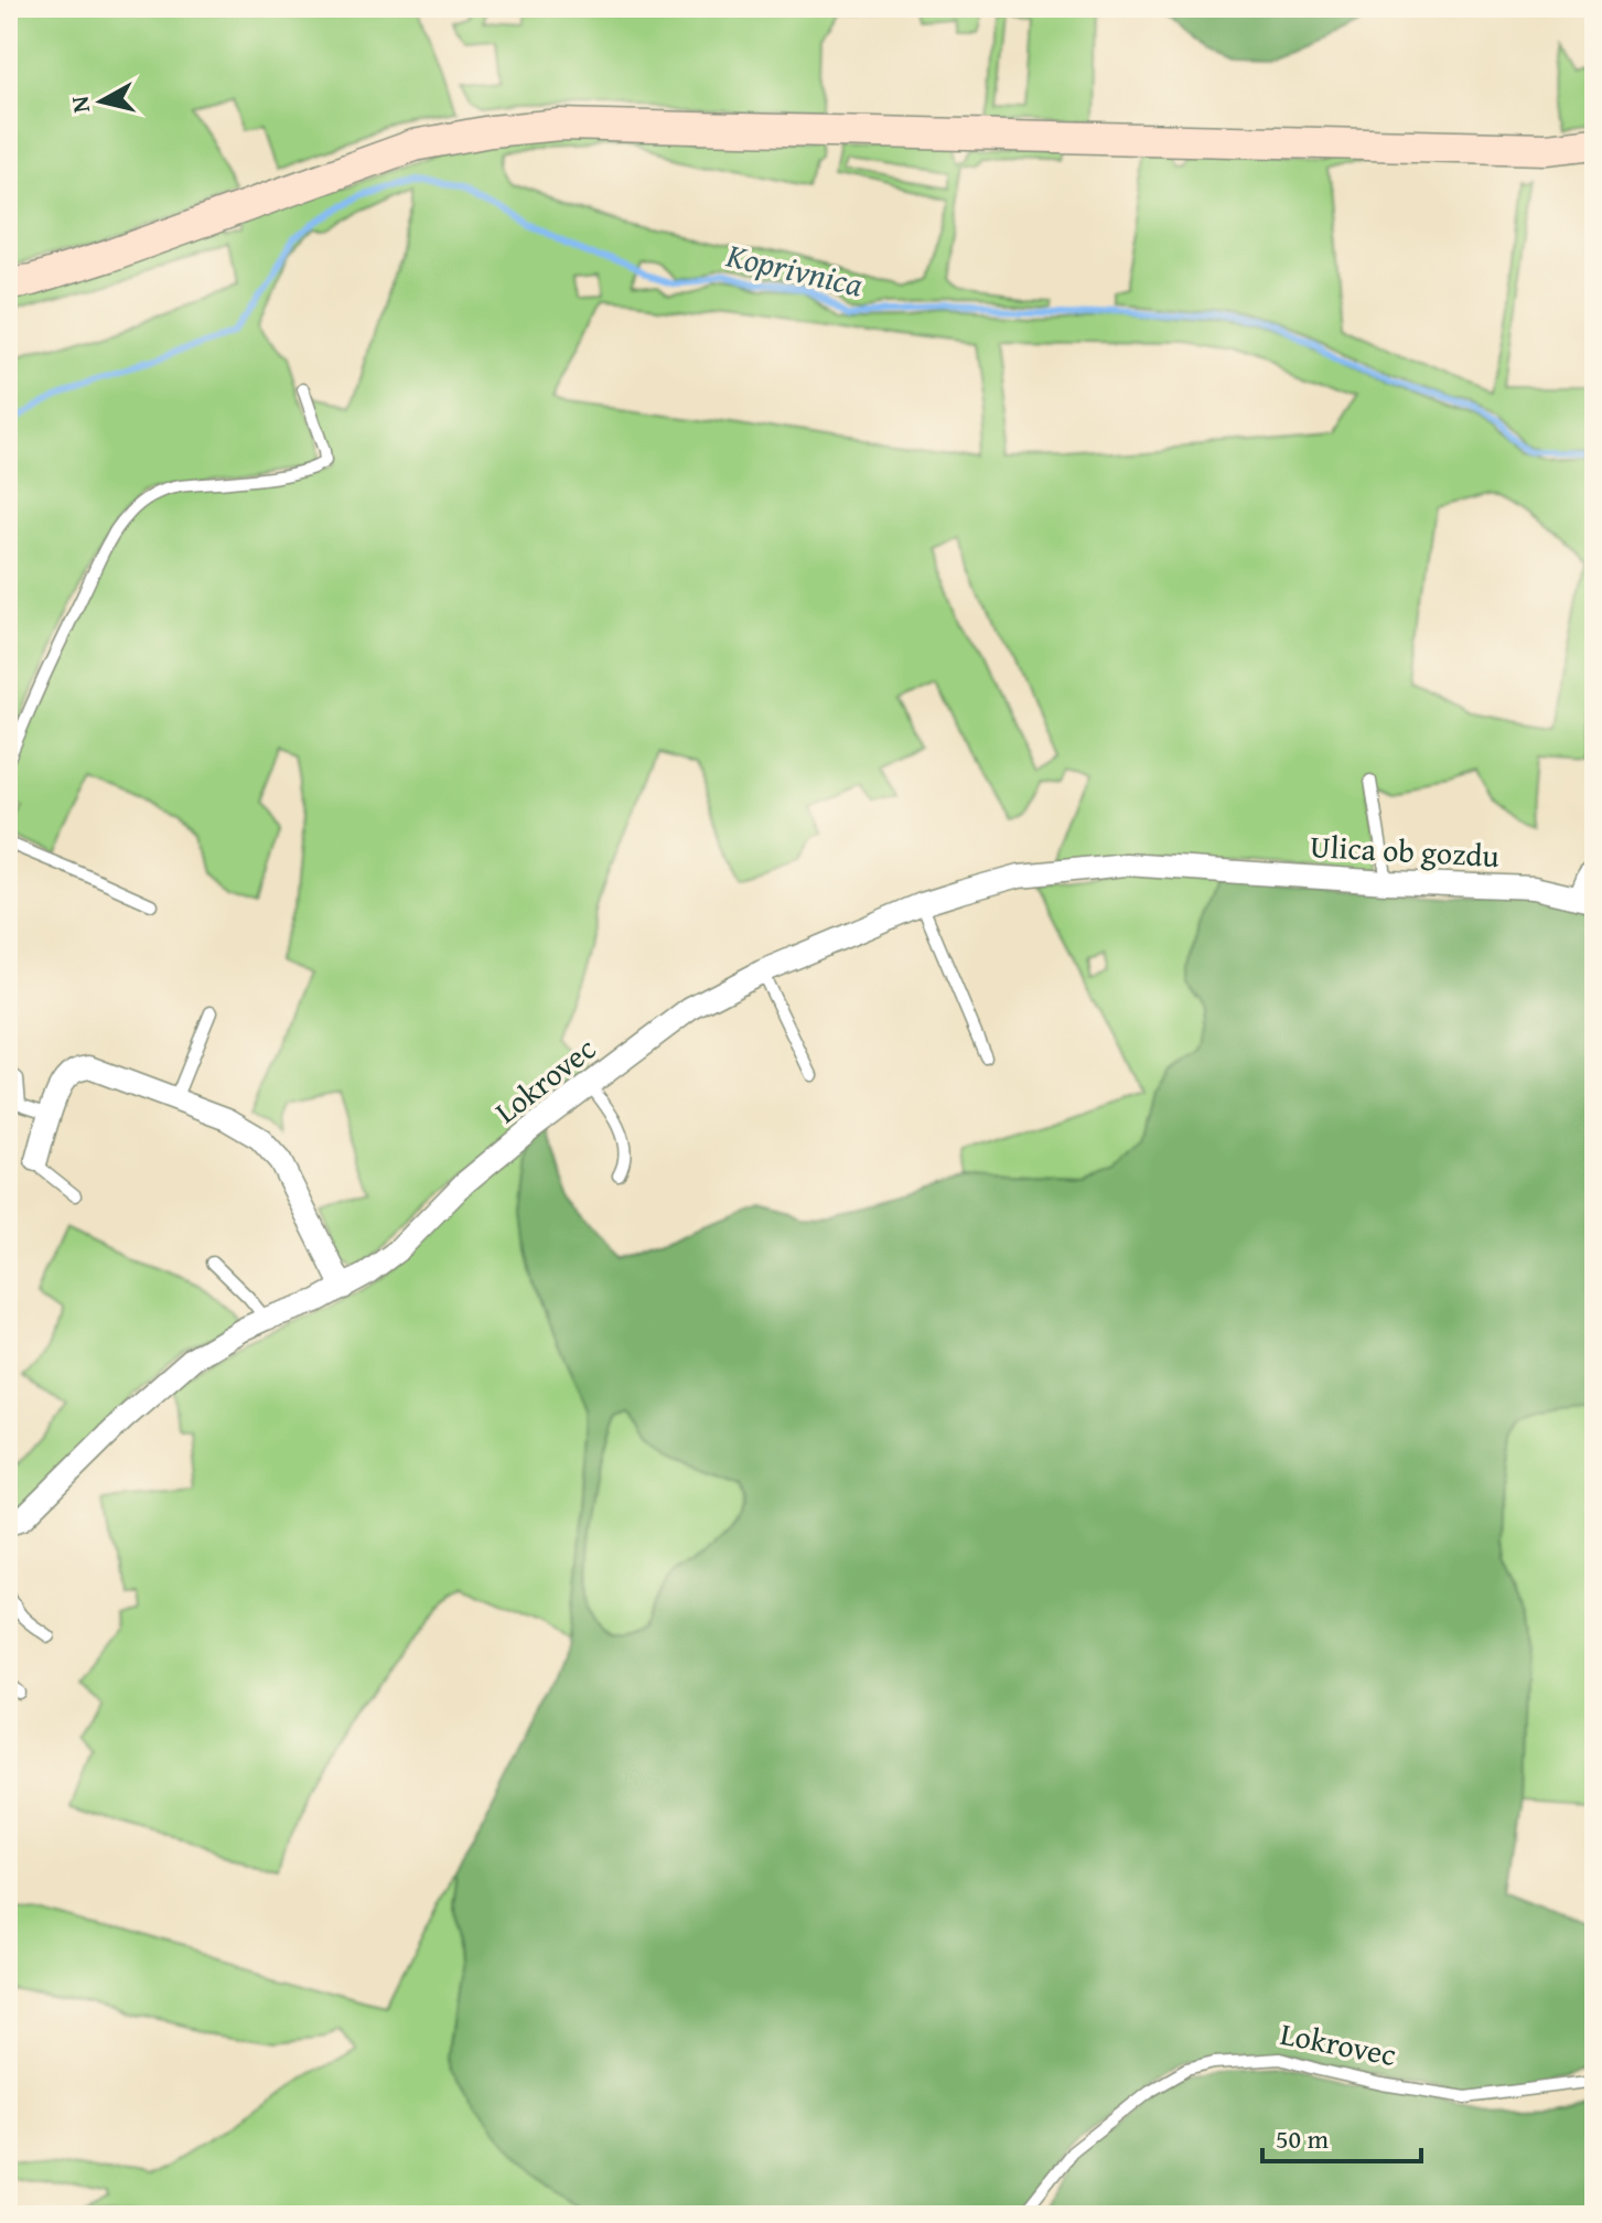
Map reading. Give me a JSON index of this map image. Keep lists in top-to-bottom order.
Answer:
{
  "streets": {
    "street": ["Ulica ob gozdu", "Lokrovec"]
  },
  "crossings": [
    ["Ulica ob gozdu", "Lokrovec"]
  ],
  "water": ["Koprivnica"],
  "scale_bar": "50 m",
  "north": "left"
}
